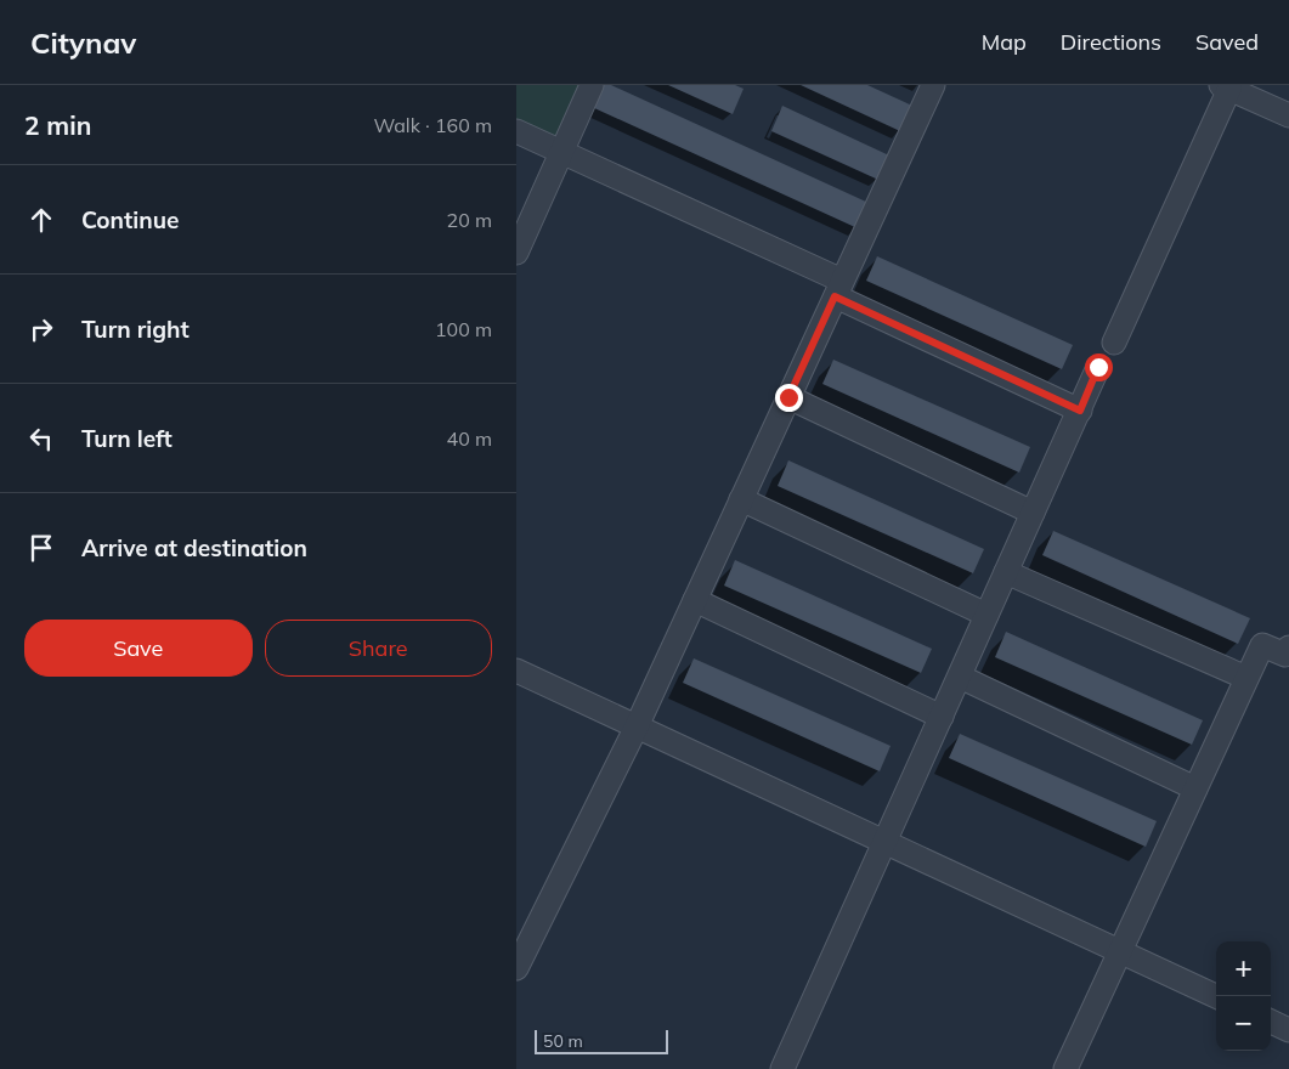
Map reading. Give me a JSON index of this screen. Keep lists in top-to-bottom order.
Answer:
{
  "scale_bar": "50 m",
  "page": {
    "header": "Citynav",
    "nav": ["Map", "Directions", "Saved"],
    "heading": ["2 min", "Walk · 160 m"],
    "list": [
      ["Continue", "20 m"],
      ["Turn right", "100 m"],
      ["Turn left", "40 m"],
      "Arrive at destination"
    ],
    "buttons": ["Save", "Share"],
    "map_buttons": ["+", "−"],
    "scale": "50 m"
  }
}
